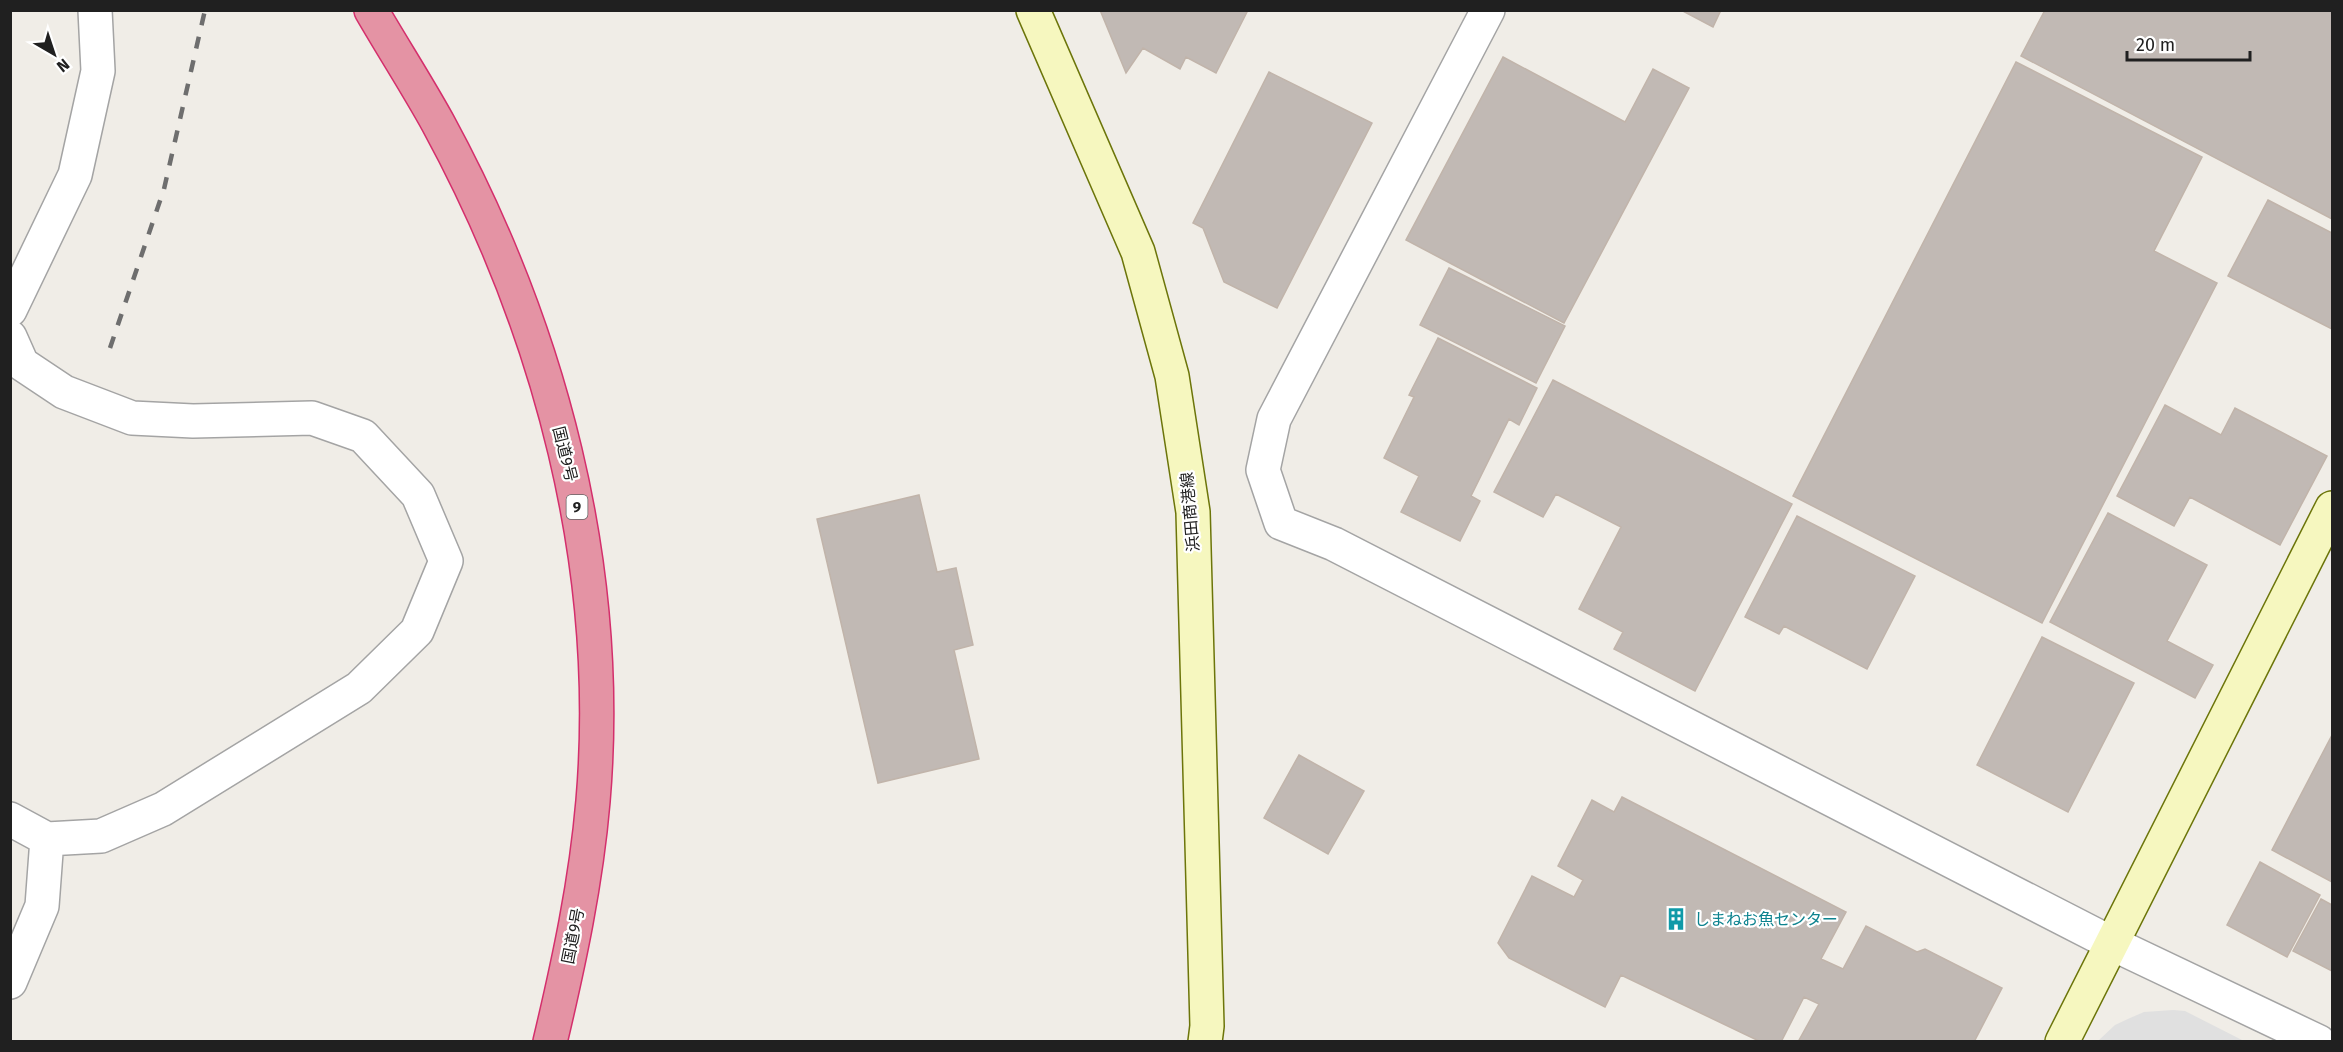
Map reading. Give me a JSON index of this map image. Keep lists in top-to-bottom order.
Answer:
{
  "streets": {
    "highway": ["国道9号", "9"],
    "main road": ["浜田商港線"]
  },
  "places": {
    "building": ["しまねお魚センター"]
  },
  "scale_bar": "20 m",
  "north": "bottom right"
}
